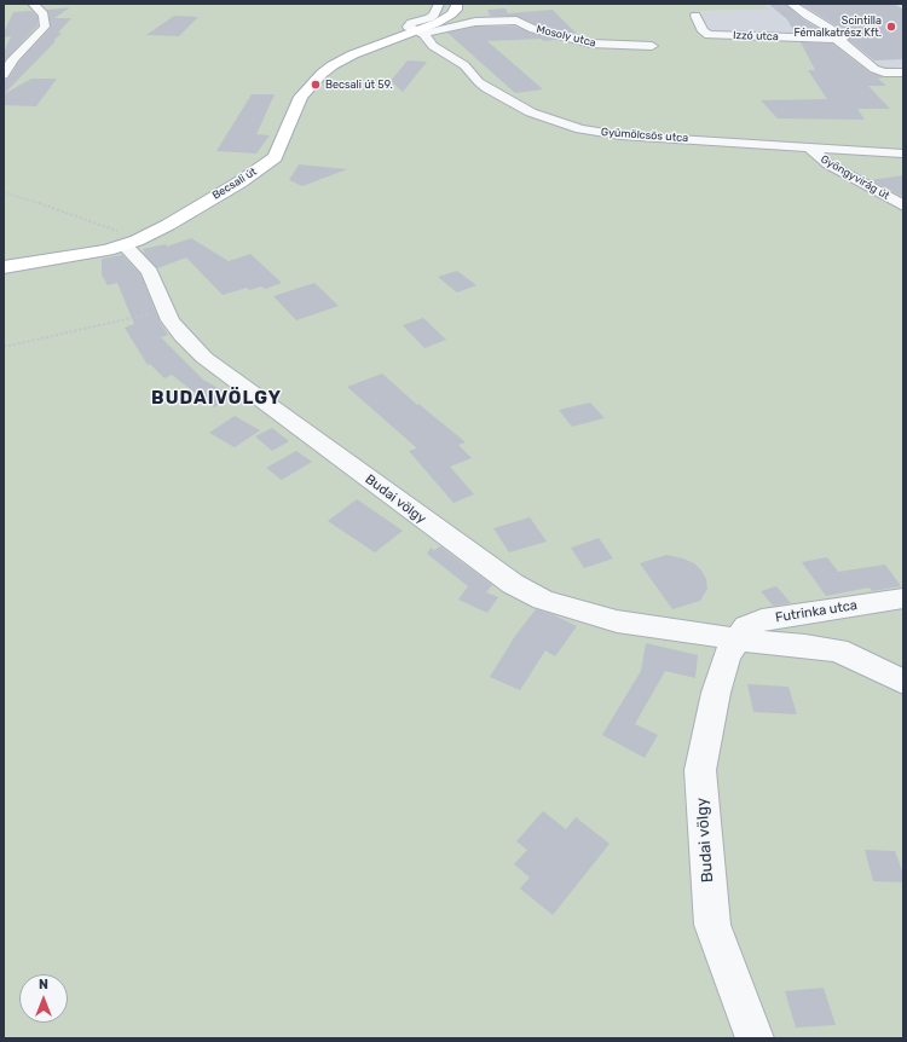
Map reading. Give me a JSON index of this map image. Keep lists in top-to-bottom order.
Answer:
{
  "streets": {
    "main road": ["Becsali út"],
    "street": [
      "Mosoly utca",
      "Izzó utca",
      "Gyümölcsös utca",
      "Gyöngyvirág út",
      "Budai völgy",
      "Futrinka utca"
    ]
  },
  "crossings": [
    ["Mosoly utca", "Gyümölcsös utca"],
    ["Mosoly utca", "Becsali út"],
    ["Gyümölcsös utca", "Gyöngyvirág út"],
    ["Gyümölcsös utca", "Becsali út"],
    ["Becsali út", "Budai völgy"],
    ["Budai völgy", "Futrinka utca"]
  ],
  "districts": ["BUDAIVÖLGY"],
  "places": ["Scintilla Fémalkatrész Kft.", "Becsali út 59."],
  "north": "top"
}
